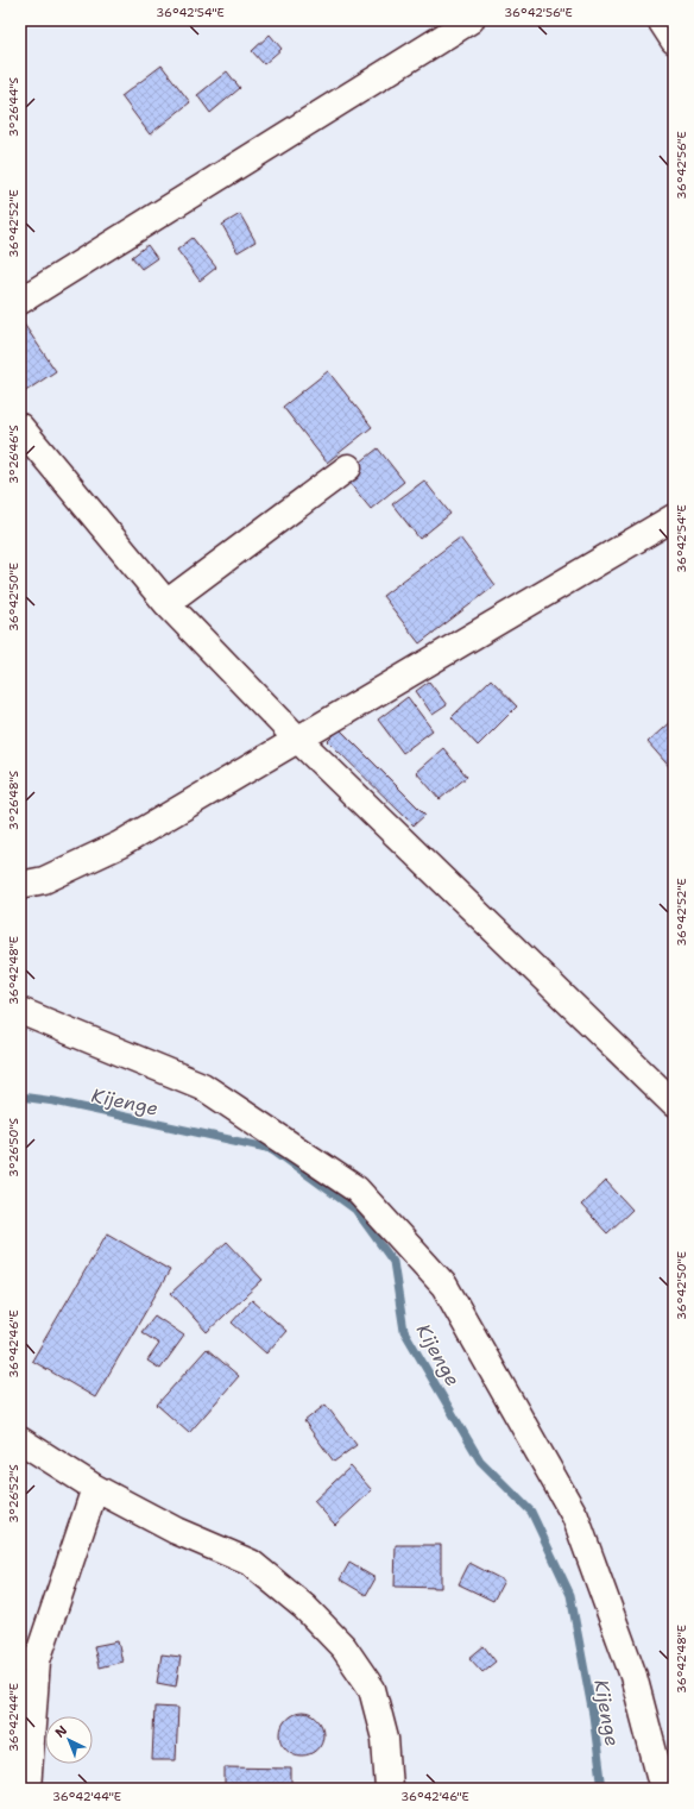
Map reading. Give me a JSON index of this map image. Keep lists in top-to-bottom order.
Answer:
{
  "water": ["Kijenge"],
  "north": "top left",
  "coordinates": [
    "36°42'54\"E",
    "36°42'56\"E",
    "3°26'44\"S",
    "36°42'52\"E",
    "3°26'46\"S",
    "36°42'50\"E",
    "3°26'48\"S",
    "36°42'48\"E",
    "3°26'50\"S",
    "36°42'46\"E",
    "3°26'52\"S",
    "36°42'44\"E"
  ]
}
